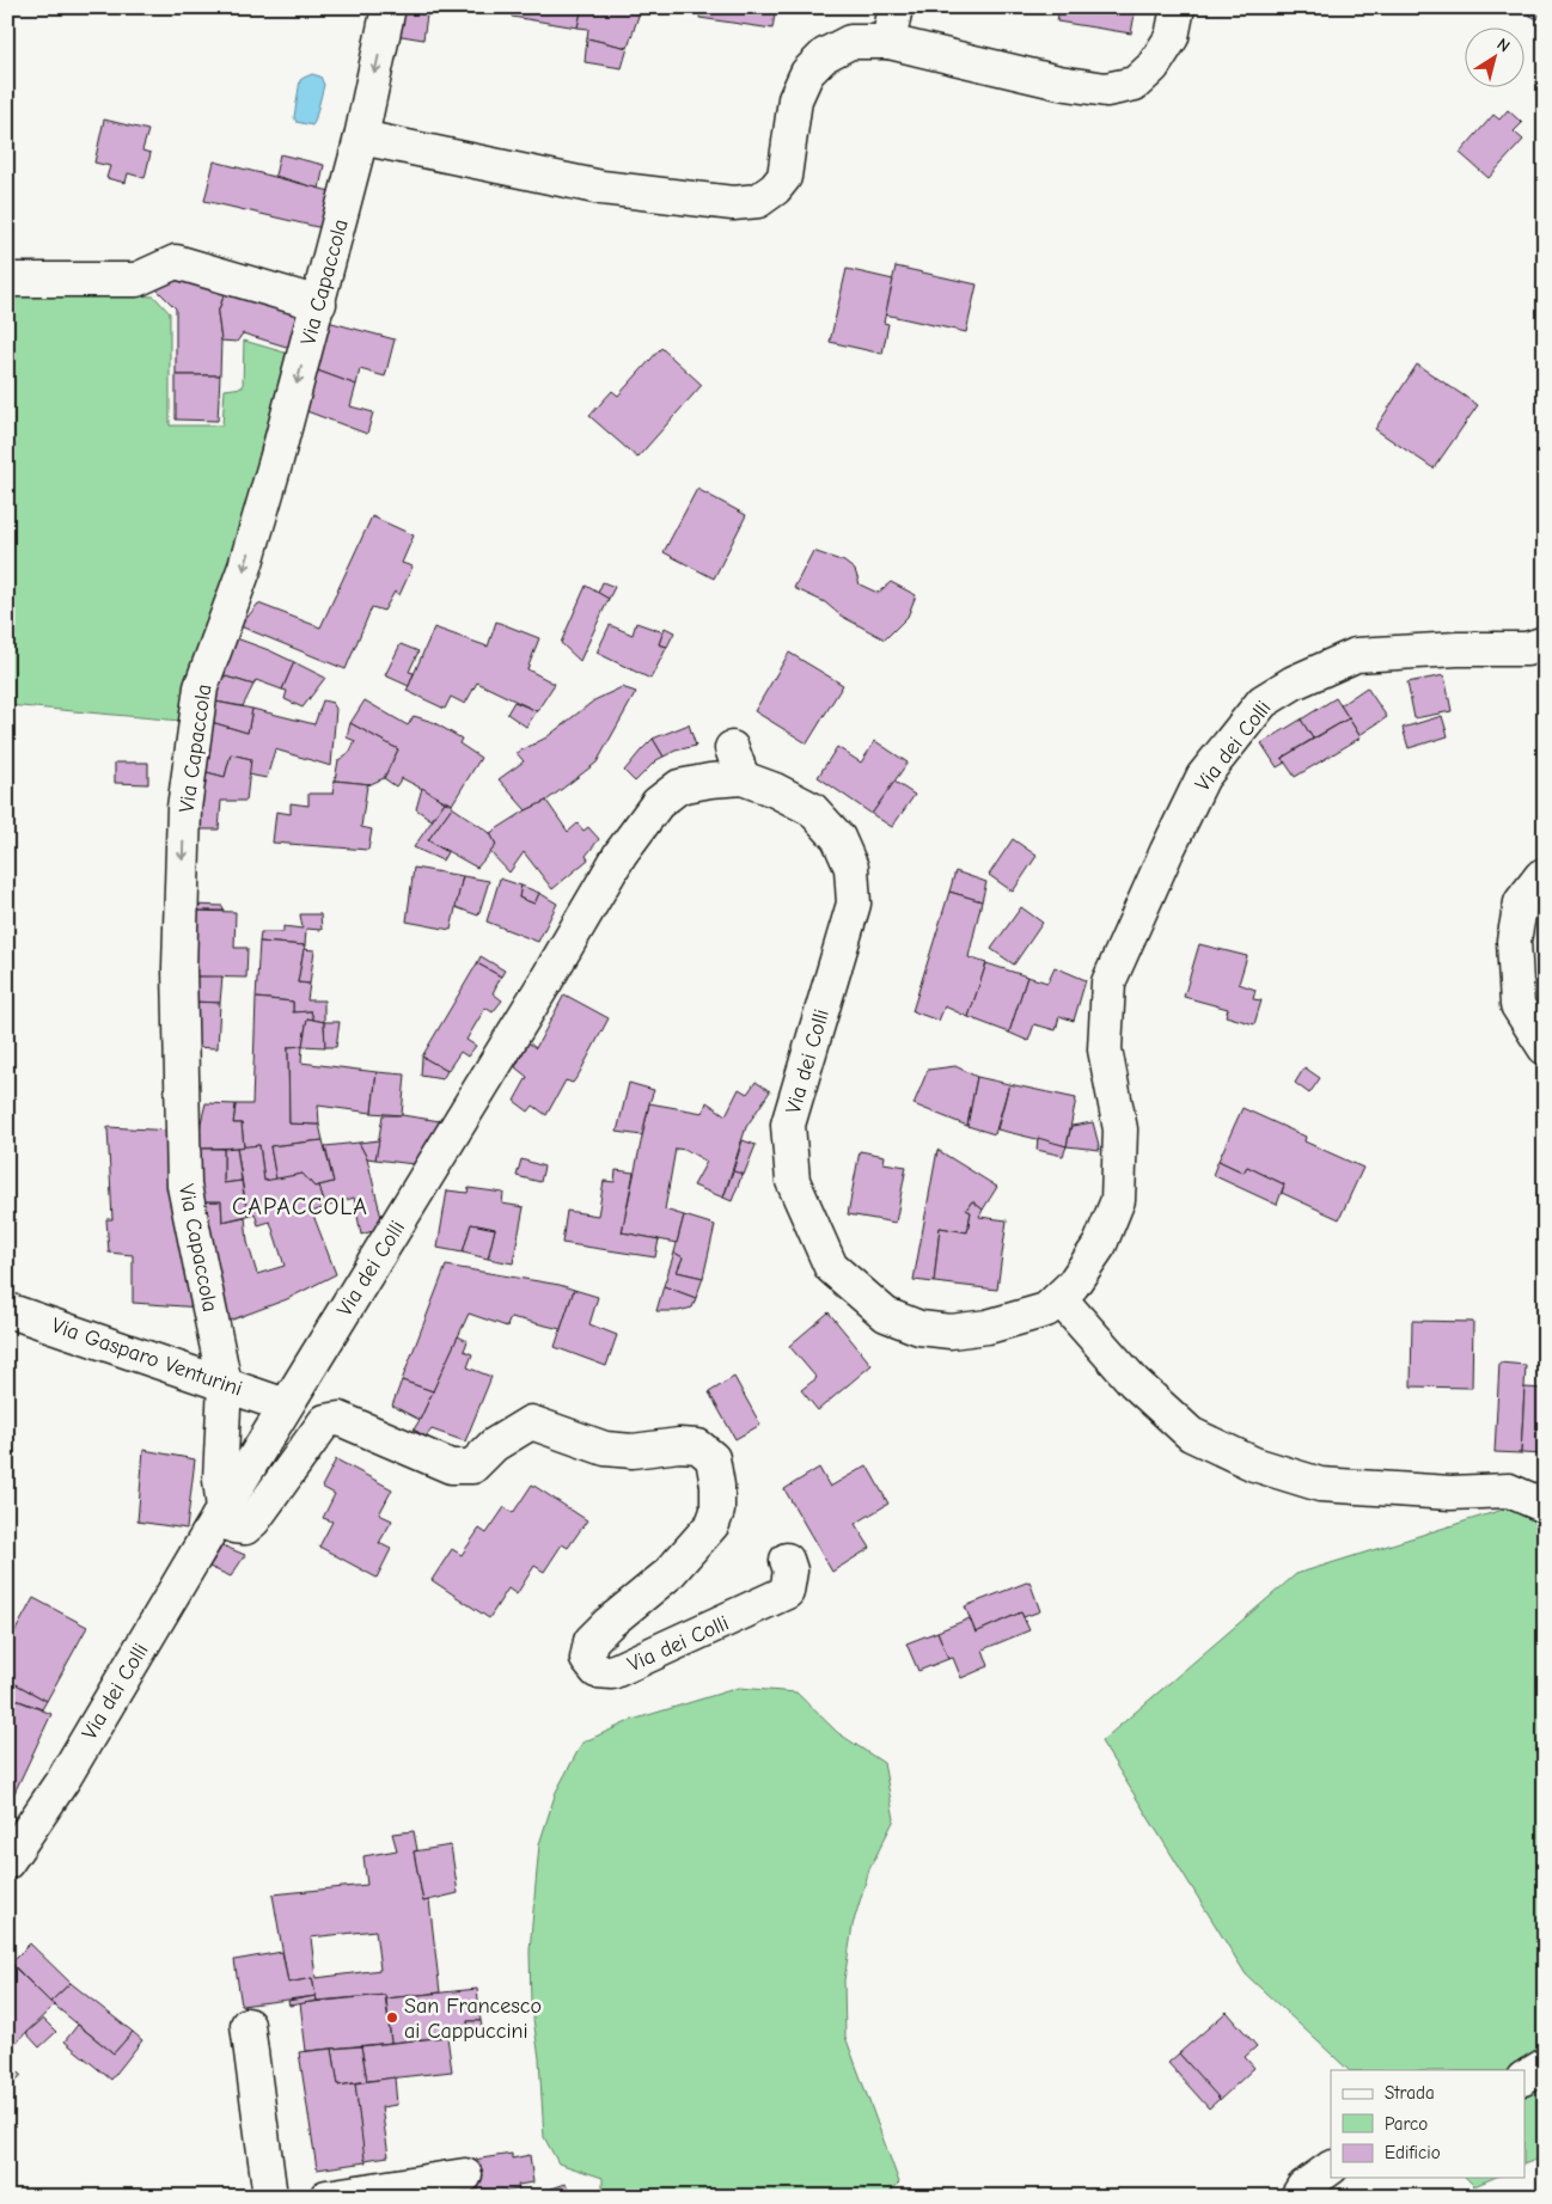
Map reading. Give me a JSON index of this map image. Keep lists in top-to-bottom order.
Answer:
{
  "streets": {
    "street": ["Via Capaccola", "Via dei Colli", "Via Gasparo Venturini"]
  },
  "crossings": [
    ["Via Capaccola", "Via dei Colli"],
    ["Via Capaccola", "Via Gasparo Venturini"],
    ["Via dei Colli", "Via Gasparo Venturini"]
  ],
  "one_way": ["Via Capaccola"],
  "districts": ["CAPACCOLA"],
  "places": ["San Francesco ai Cappuccini"],
  "legend": ["Strada", "Parco", "Edificio"],
  "north": "top right"
}
